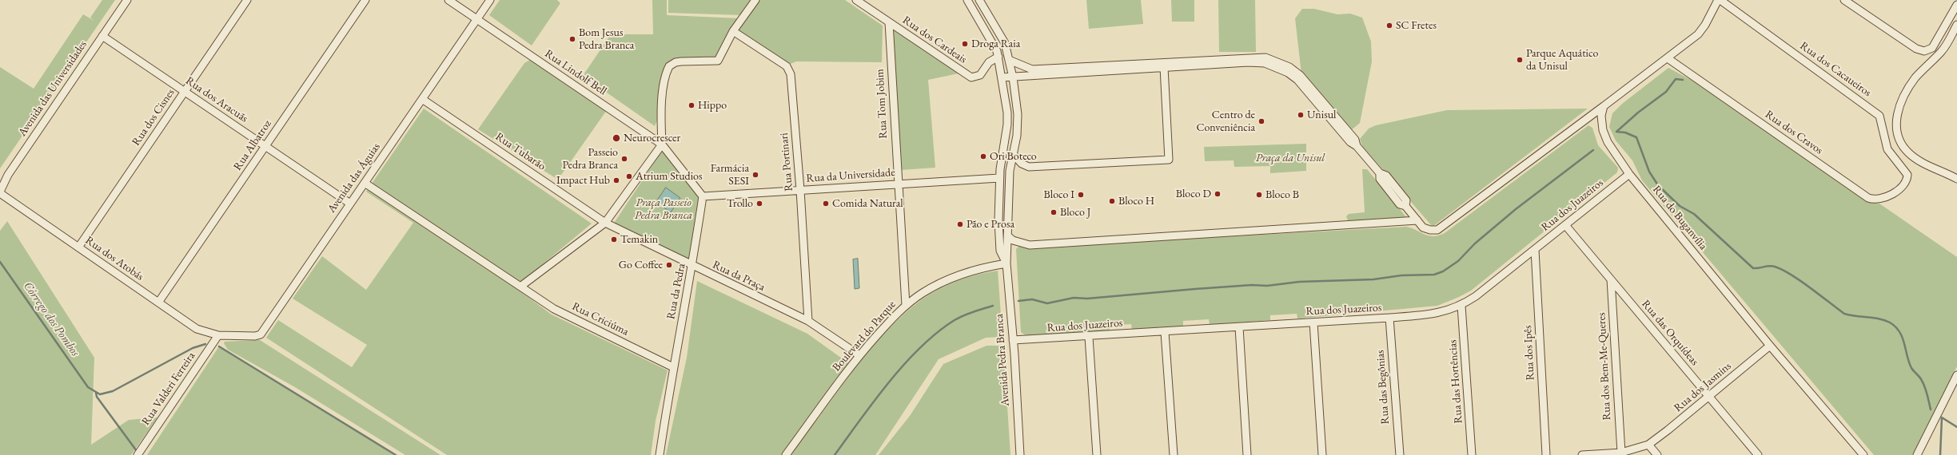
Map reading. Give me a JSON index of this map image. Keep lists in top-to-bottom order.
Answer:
{
  "streets": {
    "street": [
      "Rua dos Cardeais",
      "Rua dos Cacaueiros",
      "Rua Lindolf Bell",
      "Avenida das Universidades",
      "Rua dos Aracuãs",
      "Rua Tom Jobim",
      "Rua dos Cisnes",
      "Rua dos Cravos",
      "Rua Albatroz",
      "Rua Tubarão",
      "Rua Portinari",
      "Rua da Universidade",
      "Avenida das Águias",
      "Rua dos Juazeiros",
      "Rua do Buganvília",
      "Rua dos Atobás",
      "Rua da Praça",
      "Rua da Pedra",
      "Rua Criciúma",
      "Rua das Orquídeas",
      "Boulevard do Parque",
      "Rua dos Ipês",
      "Avenida Pedra Branca",
      "Rua dos Bem-Me-Queres",
      "Rua das Hortências",
      "Rua das Begônias",
      "Rua dos Jasmins",
      "Rua Valderi Ferreira"
    ]
  },
  "crossings": [
    ["Rua dos Cardeais", "Rua Tom Jobim"],
    ["Rua dos Cardeais", "Avenida Pedra Branca"],
    ["Rua dos Cacaueiros", "Rua dos Cravos"],
    ["Rua Lindolf Bell", "Avenida das Águias"],
    ["Avenida das Universidades", "Rua dos Aracuãs"],
    ["Avenida das Universidades", "Rua dos Atobás"],
    ["Rua dos Aracuãs", "Rua dos Cisnes"],
    ["Rua dos Aracuãs", "Rua Albatroz"],
    ["Rua dos Aracuãs", "Avenida das Águias"],
    ["Rua Tom Jobim", "Rua da Universidade"],
    ["Rua Tom Jobim", "Boulevard do Parque"],
    ["Rua dos Cisnes", "Rua dos Atobás"],
    ["Rua Albatroz", "Rua dos Atobás"],
    ["Rua Tubarão", "Avenida das Águias"],
    ["Rua Tubarão", "Rua da Praça"],
    ["Rua Portinari", "Rua da Universidade"],
    ["Rua Portinari", "Rua da Praça"],
    ["Rua da Universidade", "Rua da Pedra"],
    ["Rua da Universidade", "Avenida Pedra Branca"],
    ["Avenida das Águias", "Rua dos Atobás"],
    ["Avenida das Águias", "Rua Criciúma"],
    ["Avenida das Águias", "Rua Valderi Ferreira"],
    ["Rua dos Juazeiros", "Rua do Buganvília"],
    ["Rua dos Juazeiros", "Rua das Orquídeas"],
    ["Rua dos Juazeiros", "Rua dos Ipês"],
    ["Rua dos Juazeiros", "Avenida Pedra Branca"],
    ["Rua dos Juazeiros", "Rua das Hortências"],
    ["Rua dos Juazeiros", "Rua das Begônias"],
    ["Rua do Buganvília", "Rua dos Jasmins"],
    ["Rua dos Atobás", "Rua Valderi Ferreira"],
    ["Rua da Praça", "Rua da Pedra"],
    ["Rua da Praça", "Boulevard do Parque"],
    ["Rua da Pedra", "Rua Criciúma"],
    ["Rua das Orquídeas", "Rua dos Bem-Me-Queres"],
    ["Rua das Orquídeas", "Rua dos Jasmins"],
    ["Boulevard do Parque", "Avenida Pedra Branca"]
  ],
  "water": ["Córrego dos Pombos"],
  "parks": ["Praça da Unisul", "Praça Passeio Pedra Branca"],
  "places": [
    "SC Fretes",
    "Bom Jesus Pedra Branca",
    "Droga Raia",
    "Parque Aquático da Unisul",
    "Hippo",
    "Unisul",
    "Centro de Conveniência",
    "Neurocrescer",
    "Ori Boteco",
    "Passeio Pedra Branca",
    "Farmácia SESI",
    "Atrium Studios",
    "Impact Hub",
    "Bloco D",
    "Bloco I",
    "Bloco B",
    "Bloco H",
    "Trollo",
    "Comida Natural",
    "Bloco J",
    "Pão e Prosa",
    "Temakin",
    "Go Coffee"
  ]
}
